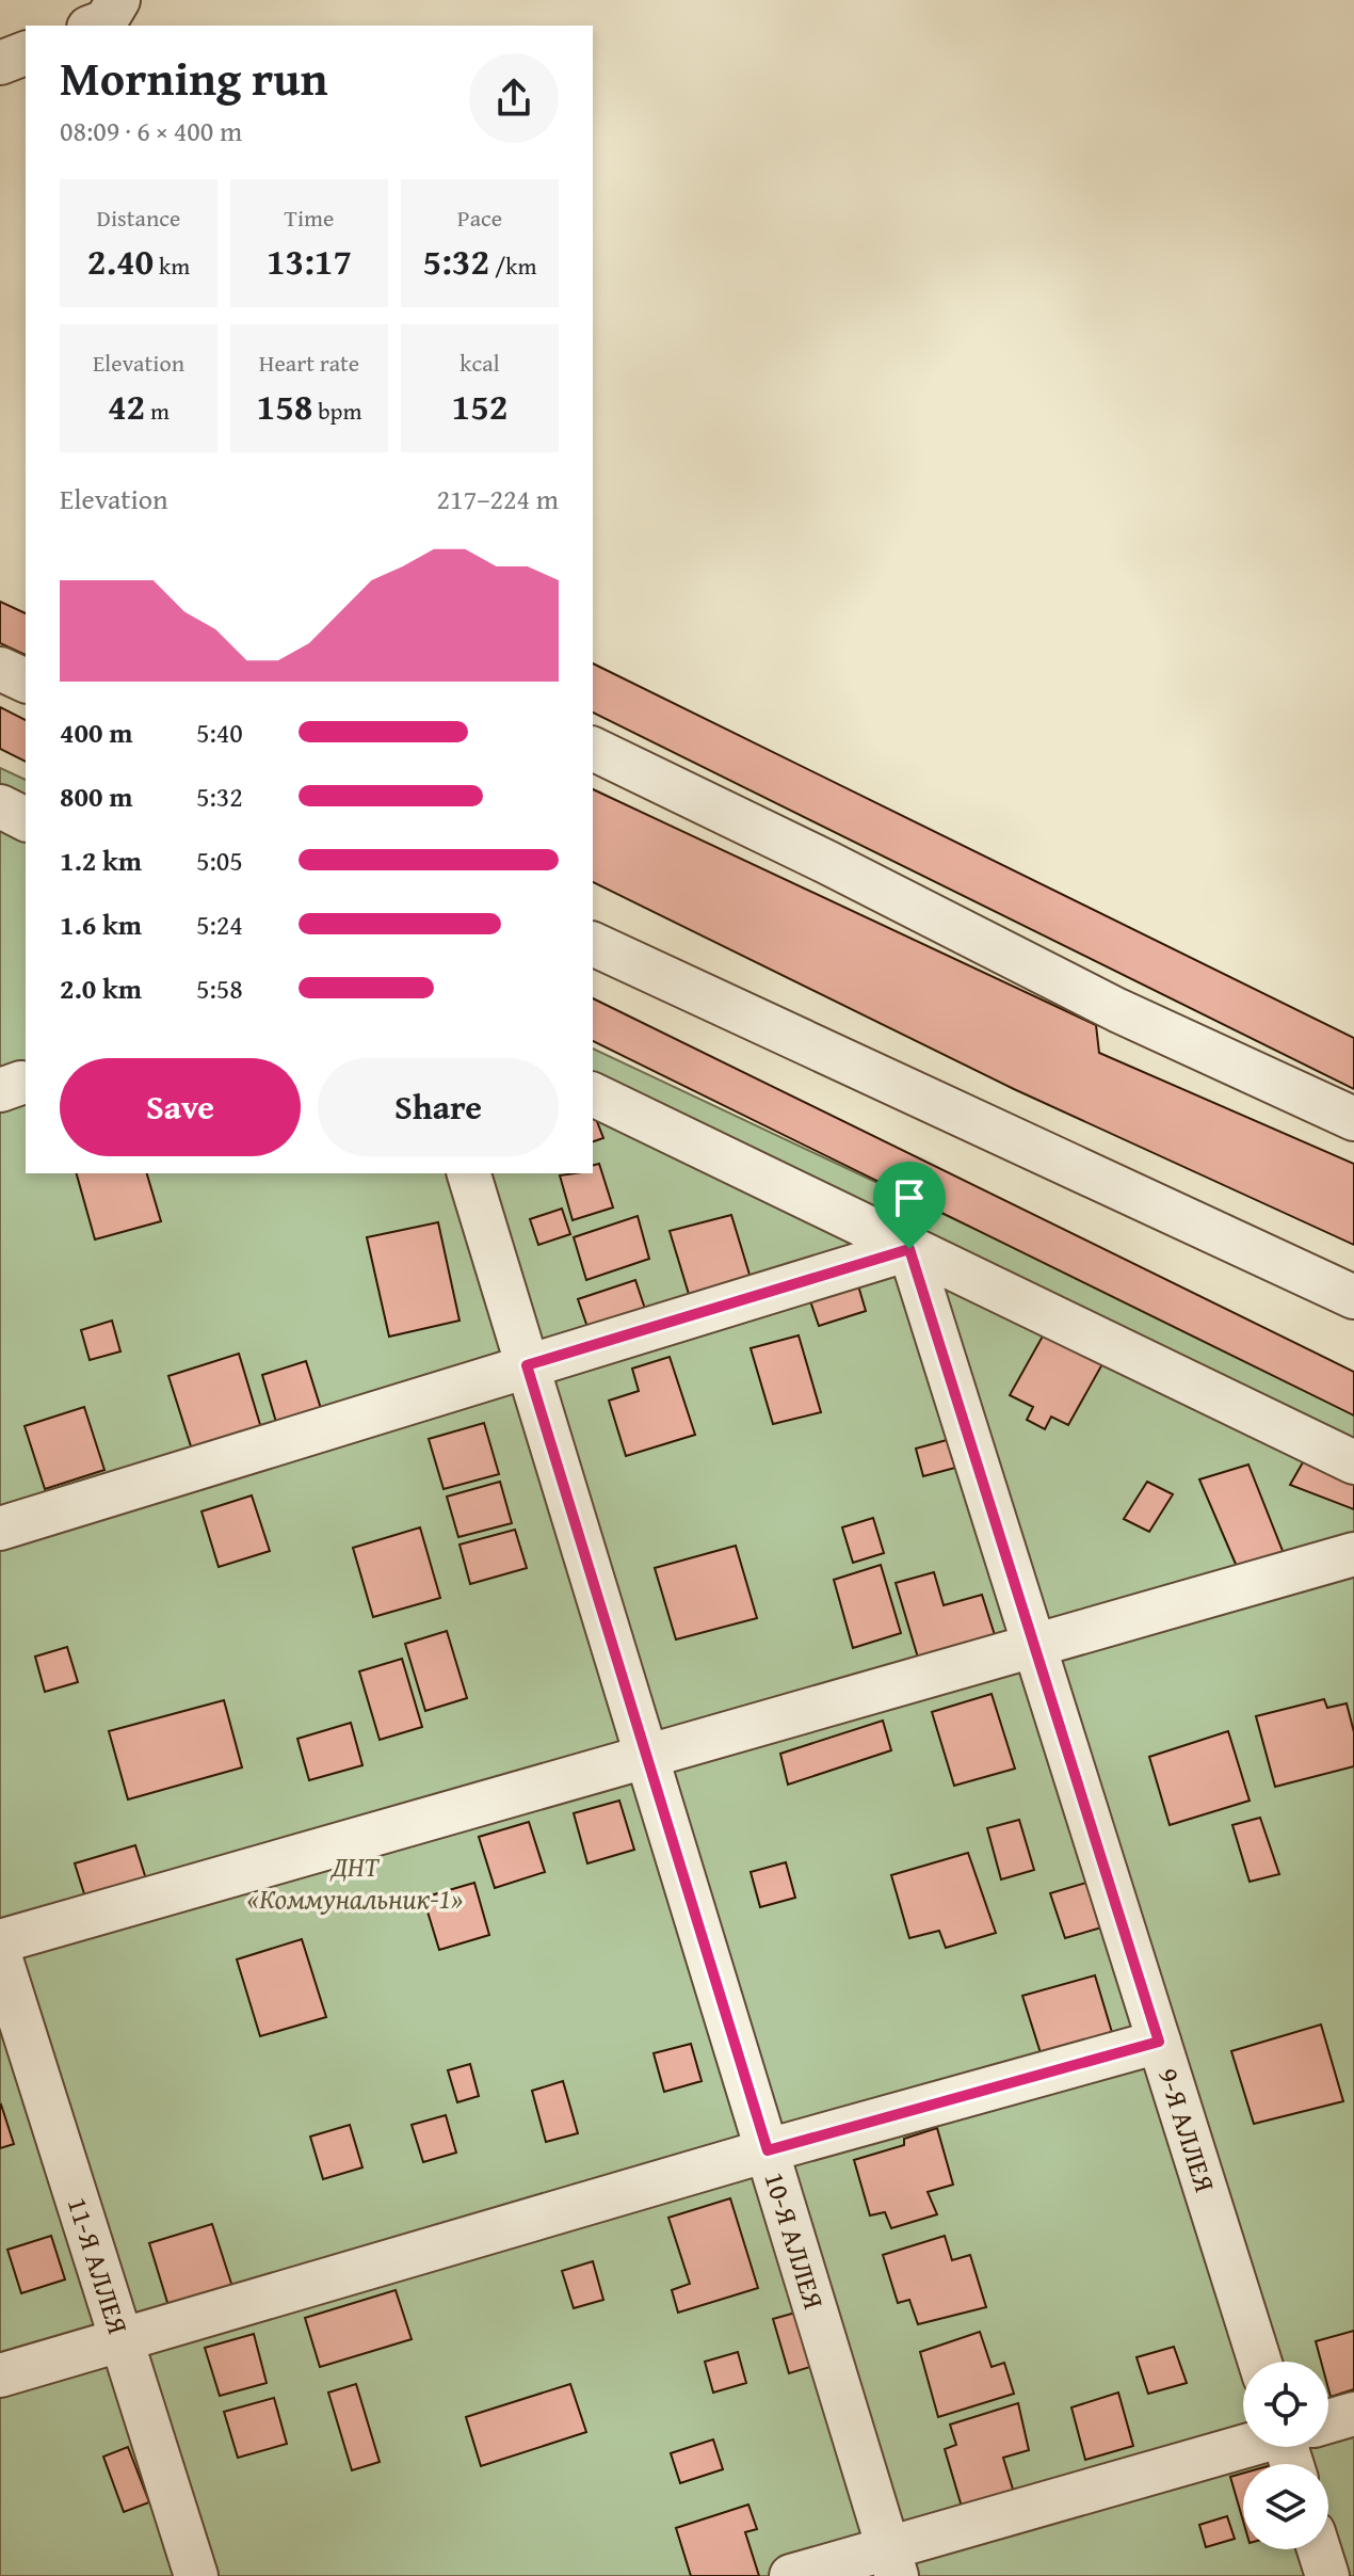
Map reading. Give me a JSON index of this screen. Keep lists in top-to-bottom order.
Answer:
{
  "streets": {
    "lane": ["9-Я АЛЛЕЯ", "10-Я АЛЛЕЯ", "11-Я АЛЛЕЯ"]
  },
  "parks": ["ДНТ «Коммунальник-1»"],
  "page": {
    "heading": ["Morning run", "08:09 · 6 × 400 m"],
    "stats": [
      ["Distance", "2.40 km"],
      ["Time", "13:17"],
      ["Pace", "5:32 /km"],
      ["Elevation", "42 m"],
      ["Heart rate", "158 bpm"],
      ["kcal", "152"]
    ],
    "chart": ["Elevation", "217–224 m"],
    "list": [
      {
        "name": "400 m",
        "note": "5:40"
      },
      {
        "name": "800 m",
        "note": "5:32"
      },
      {
        "name": "1.2 km",
        "note": "5:05"
      },
      {
        "name": "1.6 km",
        "note": "5:24"
      },
      {
        "name": "2.0 km",
        "note": "5:58"
      }
    ],
    "buttons": ["Save", "Share"]
  }
}
